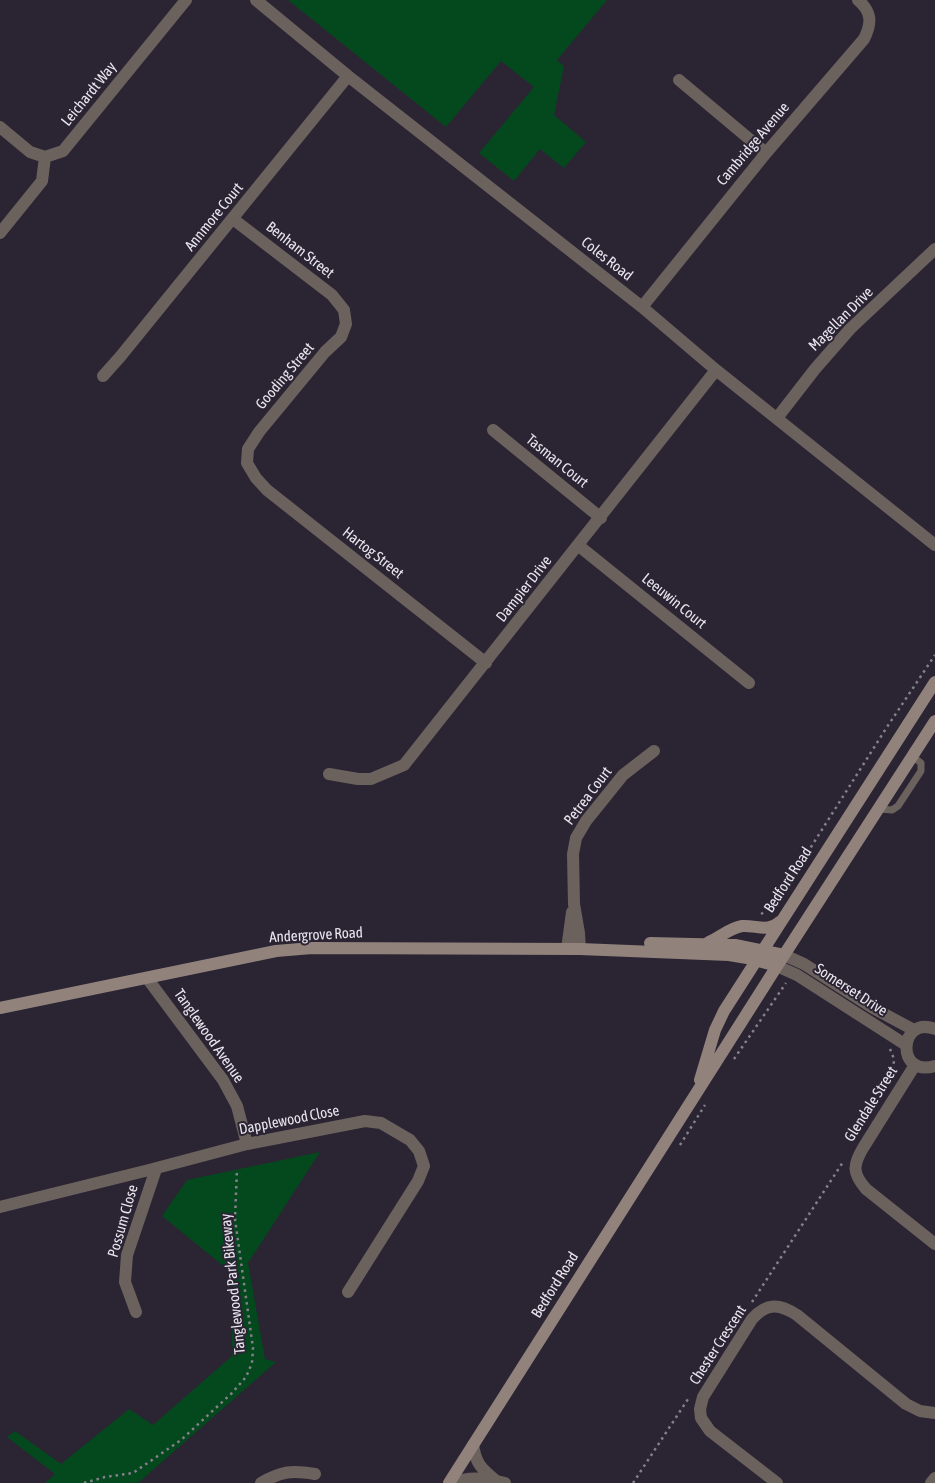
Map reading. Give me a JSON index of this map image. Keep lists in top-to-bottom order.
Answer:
{
  "streets": {
    "street": [
      "Leichardt Way",
      "Cambridge Avenue",
      "Annmore Court",
      "Benham Street",
      "Coles Road",
      "Magellan Drive",
      "Gooding Street",
      "Tasman Court",
      "Hartog Street",
      "Dampier Drive",
      "Leeuwin Court",
      "Petrea Court",
      "Bedford Road",
      "Andergrove Road",
      "Somerset Drive",
      "Tanglewood Avenue",
      "Glendale Street",
      "Dapplewood Close",
      "Possum Close",
      "Chester Crescent"
    ],
    "path": ["Tanglewood Park Bikeway"]
  },
  "crossings": [
    ["Cambridge Avenue", "Coles Road"],
    ["Annmore Court", "Benham Street"],
    ["Annmore Court", "Coles Road"],
    ["Benham Street", "Gooding Street"],
    ["Coles Road", "Magellan Drive"],
    ["Coles Road", "Dampier Drive"],
    ["Gooding Street", "Hartog Street"],
    ["Tasman Court", "Dampier Drive"],
    ["Hartog Street", "Dampier Drive"],
    ["Dampier Drive", "Leeuwin Court"],
    ["Petrea Court", "Andergrove Road"],
    ["Bedford Road", "Andergrove Road"],
    ["Bedford Road", "Somerset Drive"],
    ["Andergrove Road", "Somerset Drive"],
    ["Andergrove Road", "Tanglewood Avenue"],
    ["Tanglewood Avenue", "Dapplewood Close"],
    ["Dapplewood Close", "Possum Close"]
  ]
}
